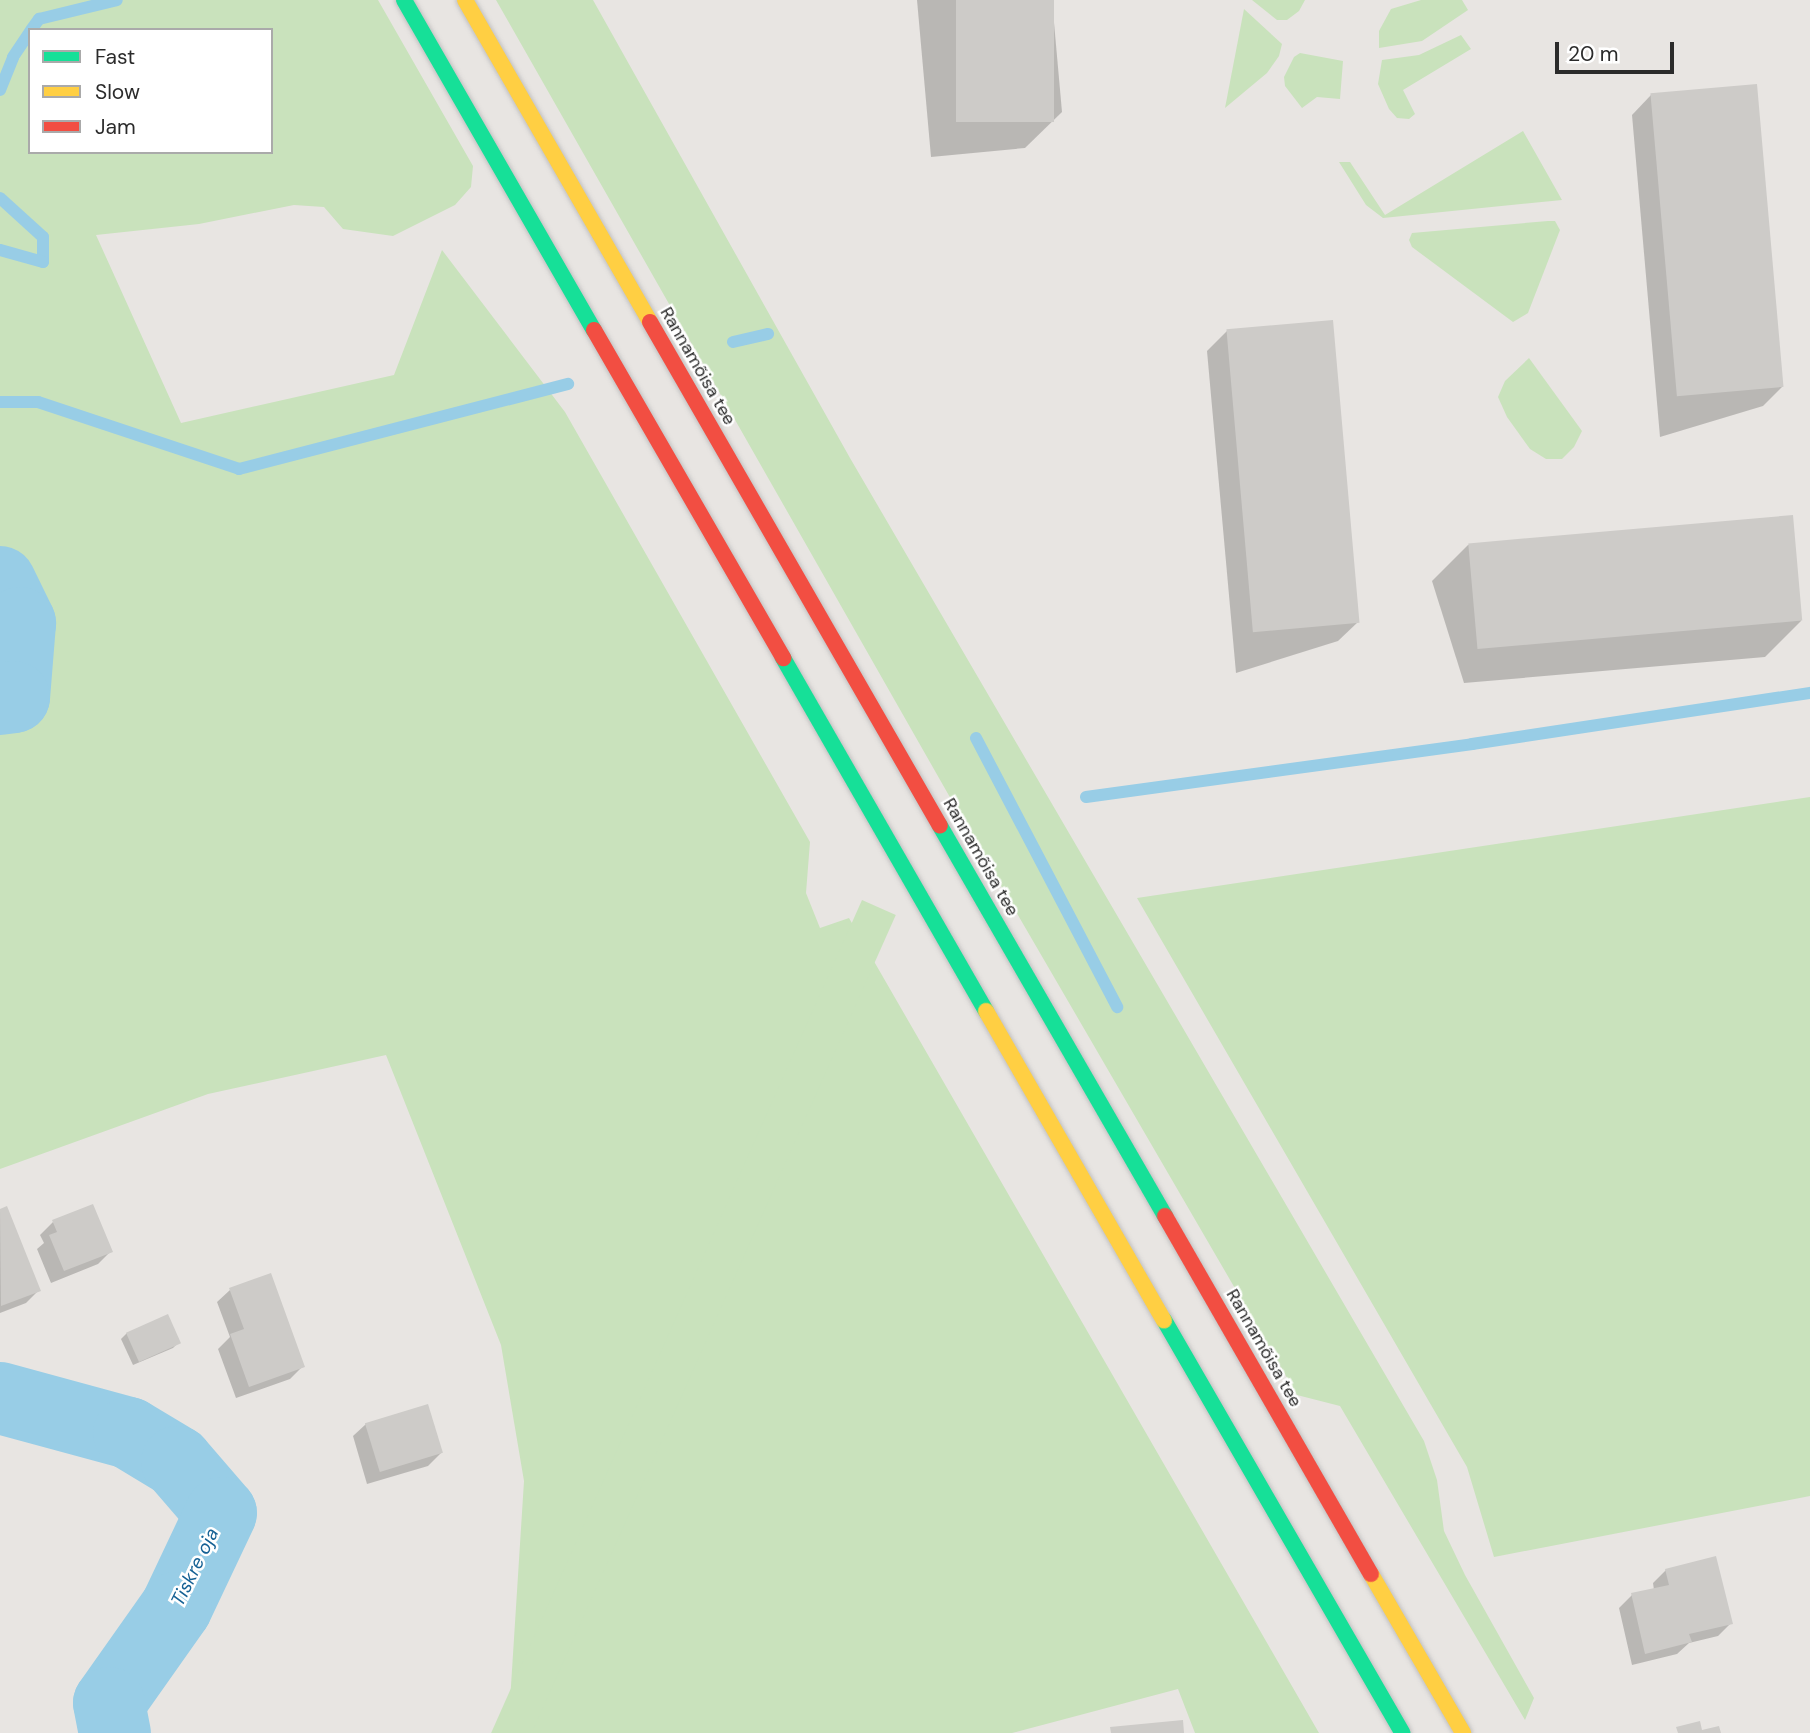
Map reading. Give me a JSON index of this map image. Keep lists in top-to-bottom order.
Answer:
{
  "streets": {
    "street": ["Rannamõisa tee"]
  },
  "water": ["Tiskre oja"],
  "legend": ["Fast", "Slow", "Jam"],
  "scale_bar": "20 m"
}
